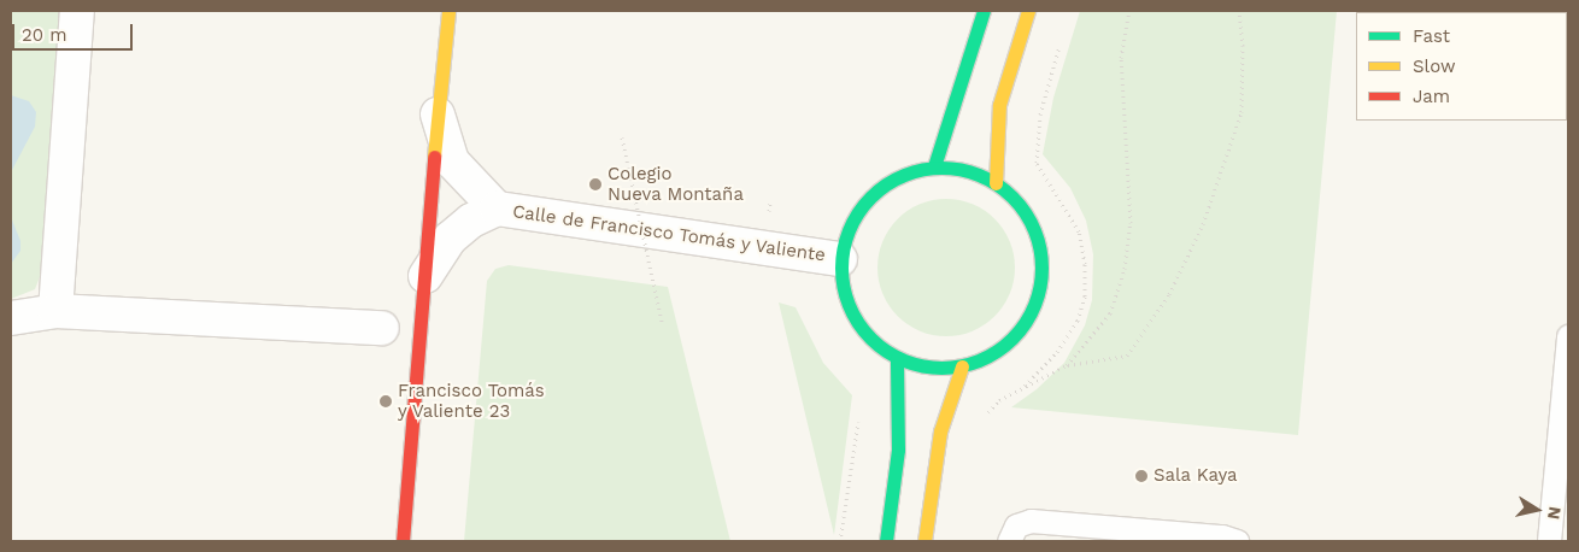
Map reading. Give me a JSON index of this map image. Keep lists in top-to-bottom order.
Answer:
{
  "streets": {
    "main road": ["Calle de Francisco Tomás y Valiente"]
  },
  "places": ["Colegio Nueva Montaña", "Francisco Tomás y Valiente 23", "Sala Kaya"],
  "legend": ["Fast", "Slow", "Jam"],
  "scale_bar": "20 m",
  "north": "right"
}
